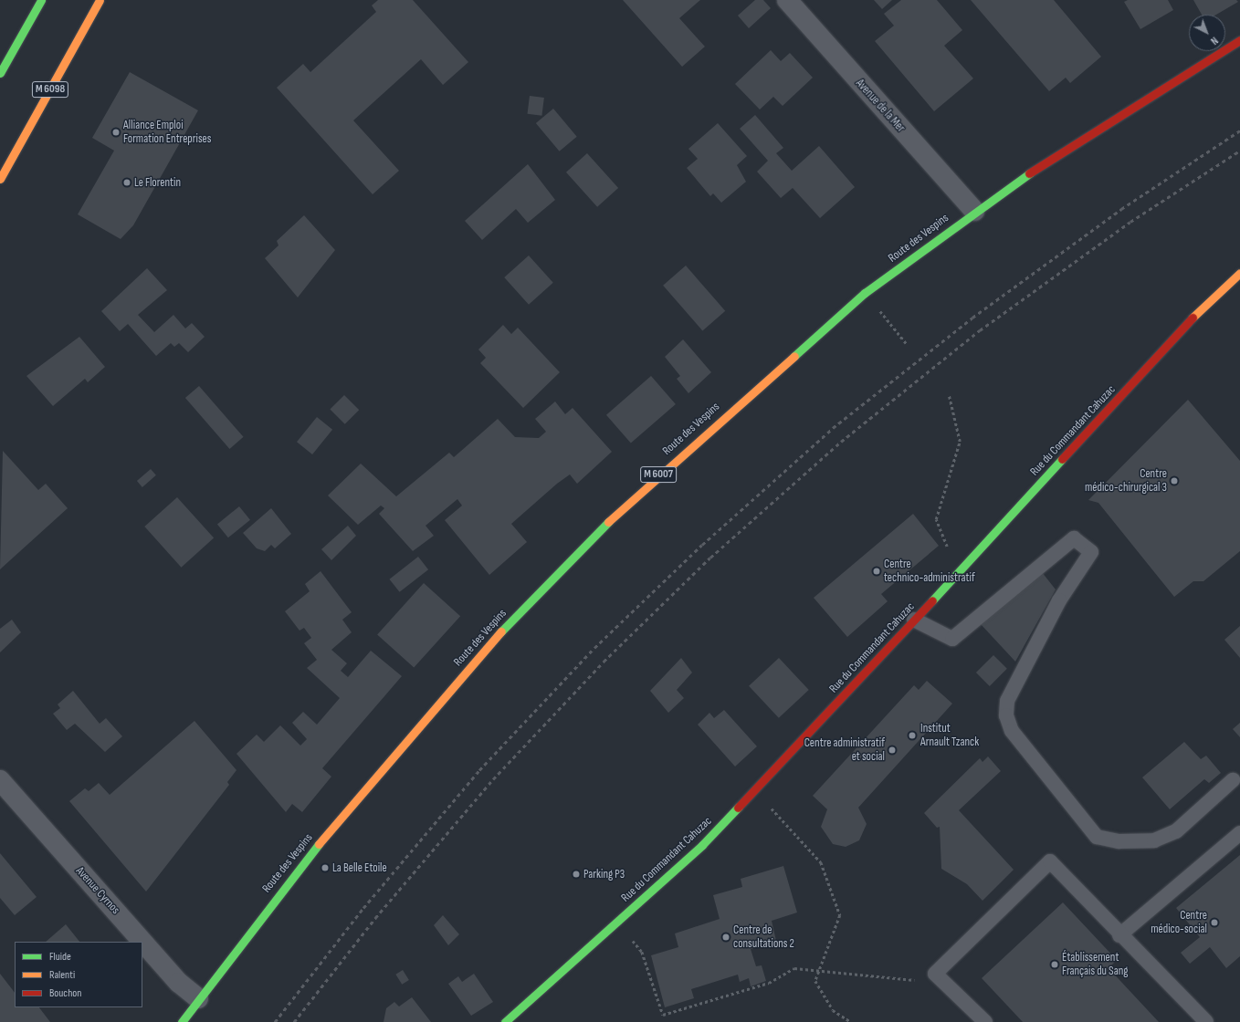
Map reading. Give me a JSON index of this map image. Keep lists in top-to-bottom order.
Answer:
{
  "streets": {
    "main road": [
      "M 6098",
      "Route des Vespins",
      "Rue du Commandant Cahuzac",
      "M 6007"
    ],
    "street": ["Avenue de la Mer", "Avenue Cyrnos"]
  },
  "crossings": [
    ["Avenue de la Mer", "Route des Vespins"],
    ["Route des Vespins", "Avenue Cyrnos"]
  ],
  "places": [
    "Alliance Emploi Formation Entreprises",
    "Le Florentin",
    "Centre médico-chirurgical 3",
    "Centre technico-administratif",
    "Institut Arnault Tzanck",
    "Centre administratif et social",
    "La Belle Etoile",
    "Parking P3",
    "Centre médico-social",
    "Centre de consultations 2",
    "Établissement Français du Sang"
  ],
  "legend": ["Fluide", "Ralenti", "Bouchon"],
  "north": "bottom right"
}
